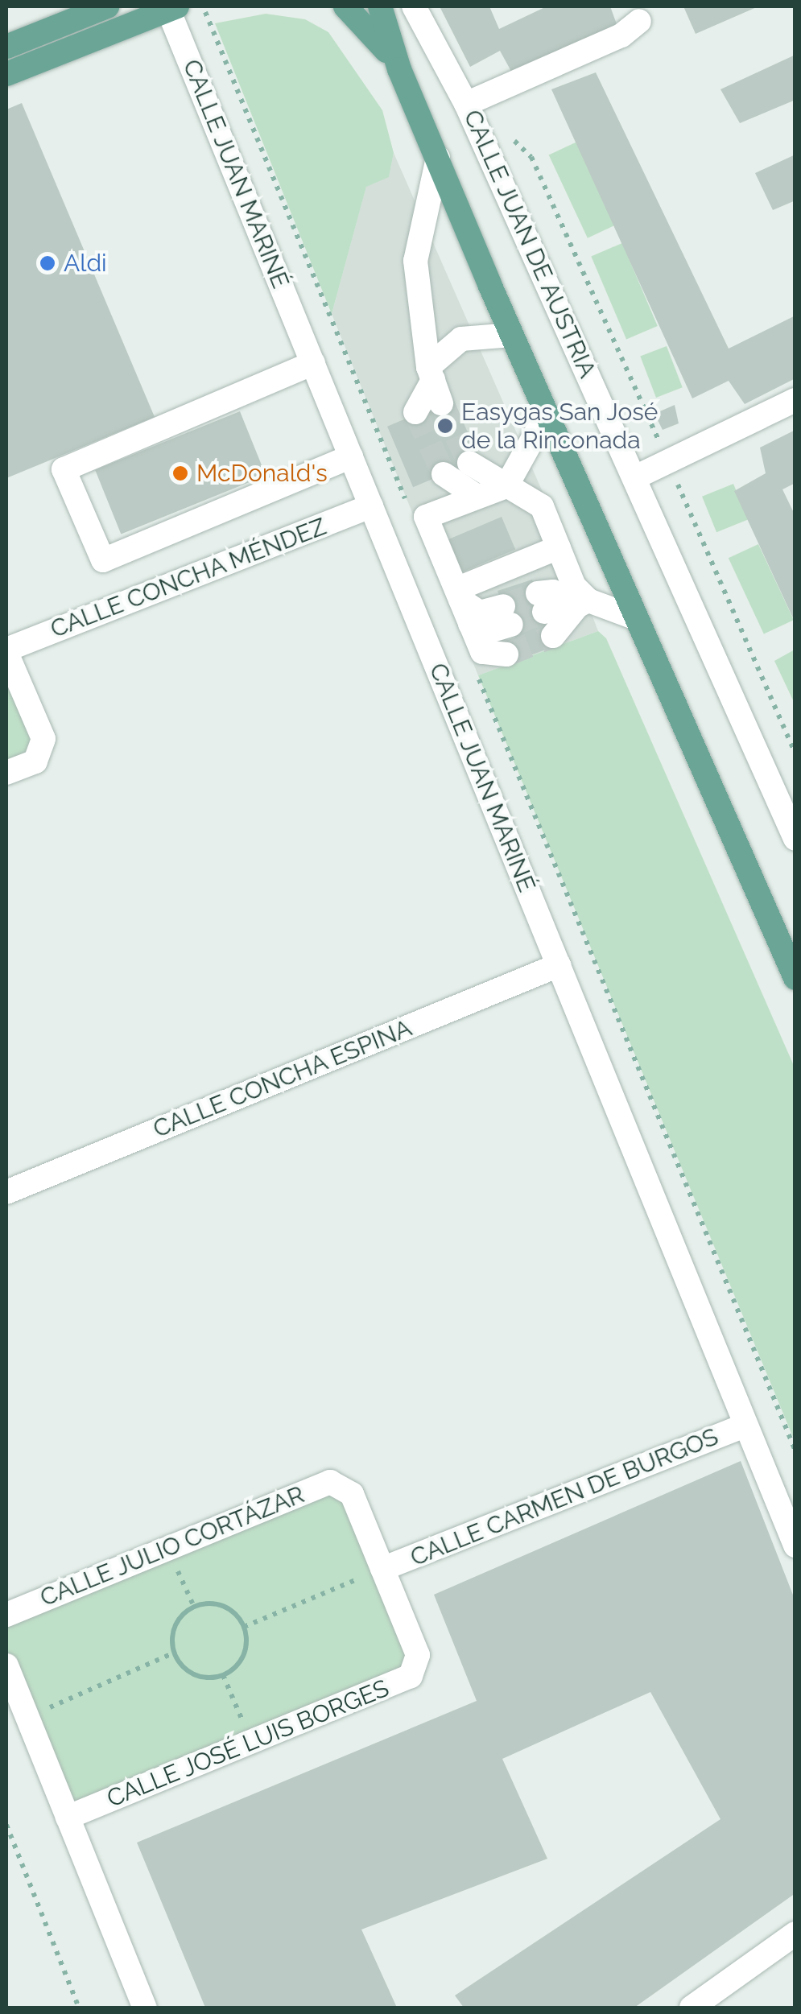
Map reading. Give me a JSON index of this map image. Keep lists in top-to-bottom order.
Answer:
{
  "streets": {
    "street": [
      "CALLE JUAN MARINÉ",
      "CALLE JUAN DE AUSTRIA",
      "CALLE CONCHA MÉNDEZ",
      "CALLE CONCHA ESPINA",
      "CALLE CARMEN DE BURGOS",
      "CALLE JULIO CORTÁZAR",
      "CALLE JOSÉ LUIS BORGES"
    ]
  },
  "crossings": [
    ["CALLE JUAN MARINÉ", "CALLE CONCHA MÉNDEZ"],
    ["CALLE JUAN MARINÉ", "CALLE CONCHA ESPINA"],
    ["CALLE JUAN MARINÉ", "CALLE CARMEN DE BURGOS"],
    ["CALLE CARMEN DE BURGOS", "CALLE JULIO CORTÁZAR"],
    ["CALLE CARMEN DE BURGOS", "CALLE JOSÉ LUIS BORGES"],
    ["CALLE JULIO CORTÁZAR", "CALLE JOSÉ LUIS BORGES"]
  ],
  "places": ["Aldi", "Easygas San José de la Rinconada", "McDonald's"]
}
